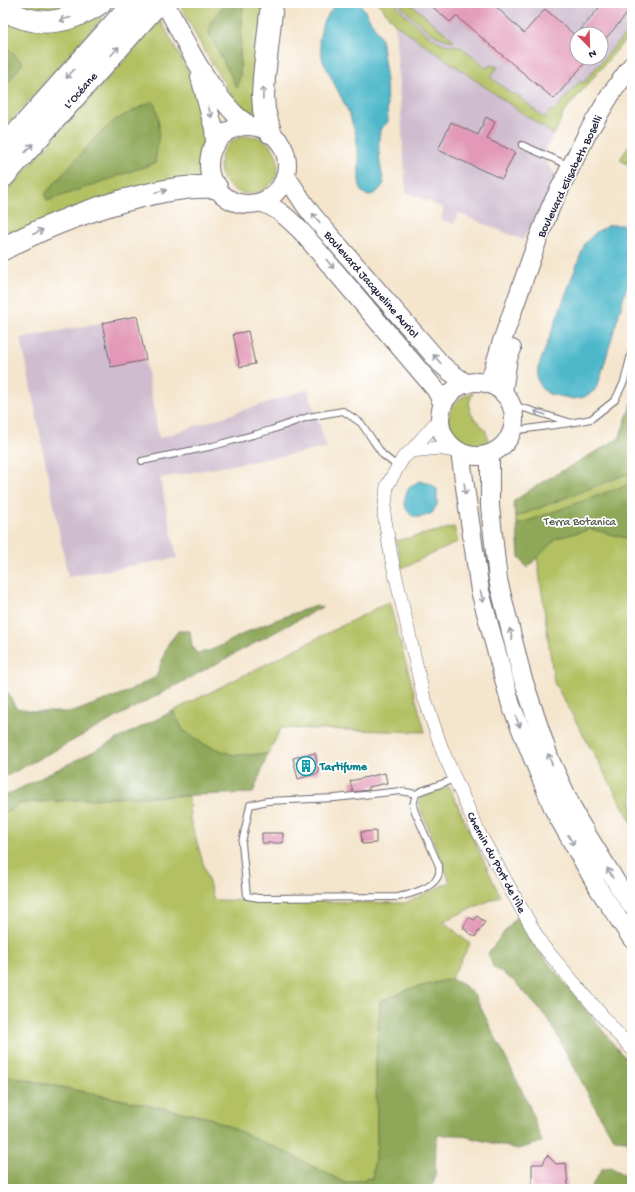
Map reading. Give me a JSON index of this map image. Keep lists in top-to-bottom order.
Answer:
{
  "streets": {
    "highway": ["L’Océane"],
    "main road": ["Boulevard Elisabeth Boselli", "Boulevard Jacqueline Auriol"],
    "street": ["Chemin du Port de l'Île"]
  },
  "crossings": [
    ["Boulevard Elisabeth Boselli", "Boulevard Jacqueline Auriol"],
    ["Boulevard Elisabeth Boselli", "Chemin du Port de l'Île"],
    ["Boulevard Jacqueline Auriol", "Chemin du Port de l'Île"]
  ],
  "parks": ["Terra Botanica"],
  "places": {
    "building": ["Tartifume"]
  },
  "north": "bottom right"
}
